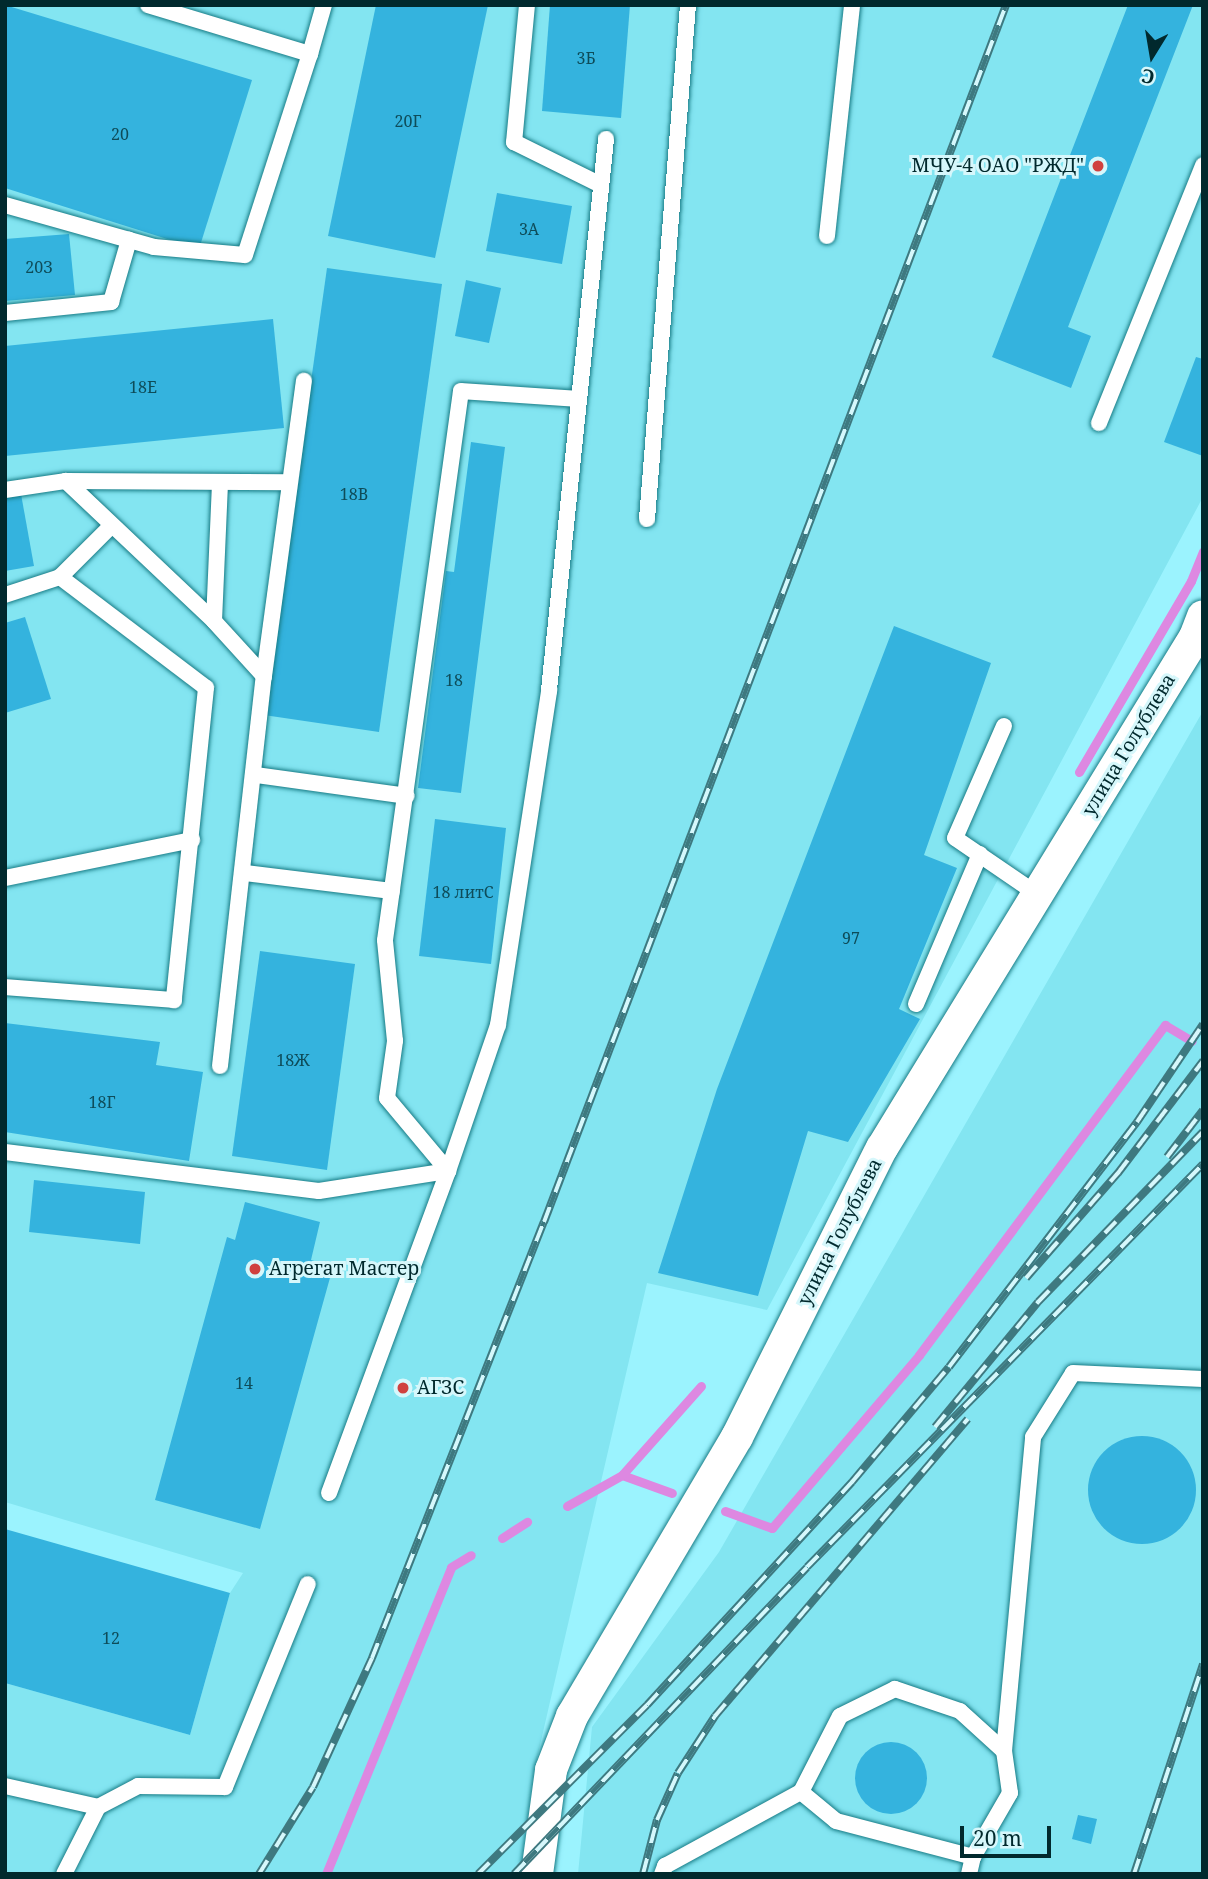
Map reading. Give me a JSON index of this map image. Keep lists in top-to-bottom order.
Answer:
{
  "streets": {
    "street": ["улица Голублева"]
  },
  "places": ["МЧУ-4 ОАО \"РЖД\"", "Агрегат Мастер", "АГЗС"],
  "house_numbers": [
    "3Б",
    "20Г",
    "20",
    "3А",
    "20З",
    "18Е",
    "18В",
    "18",
    "18 литС",
    "97",
    "18Ж",
    "18Г",
    "14",
    "12"
  ],
  "scale_bar": "20 m",
  "north": "bottom"
}
